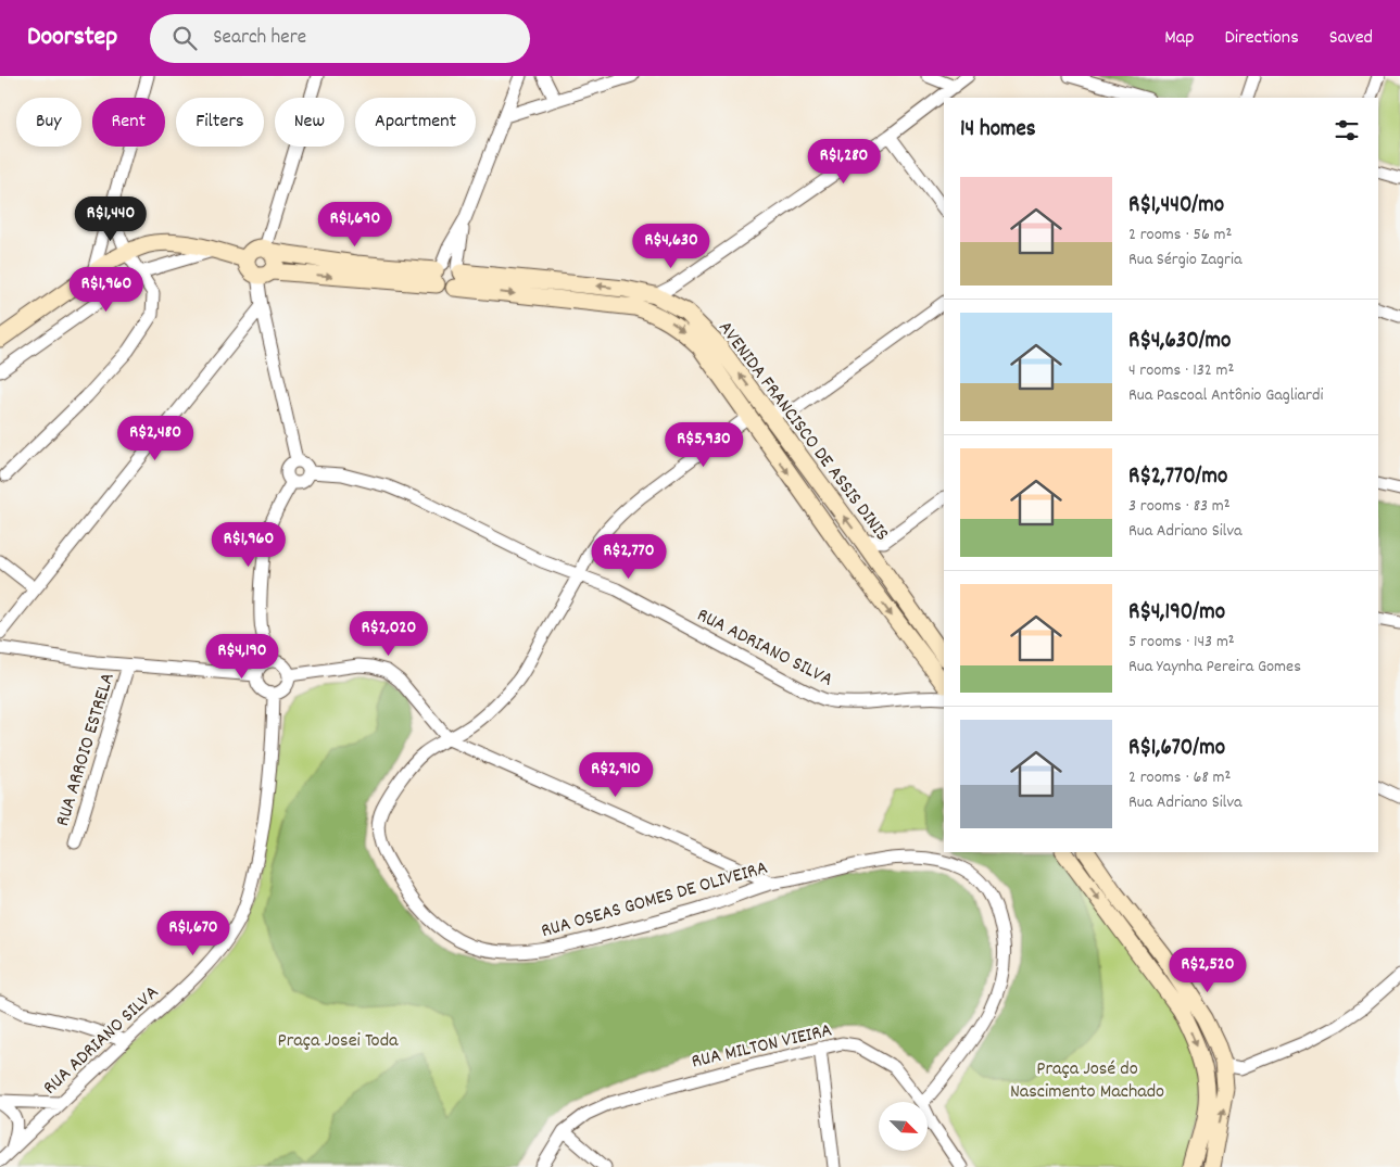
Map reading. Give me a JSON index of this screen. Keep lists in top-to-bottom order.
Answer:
{
  "streets": {
    "main road": ["AVENIDA FRANCISCO DE ASSIS DINIS"],
    "street": [
      "RUA ADRIANO SILVA",
      "RUA ARROIO ESTRELA",
      "RUA OSEAS GOMES DE OLIVEIRA",
      "RUA MILTON VIEIRA"
    ]
  },
  "crossings": [
    ["AVENIDA FRANCISCO DE ASSIS DINIS", "RUA OSEAS GOMES DE OLIVEIRA"],
    ["RUA ADRIANO SILVA", "RUA OSEAS GOMES DE OLIVEIRA"]
  ],
  "parks": ["Praça Josei Toda", "Praça José do Nascimento Machado"],
  "north": "bottom right",
  "page": {
    "header": "Doorstep",
    "search": "Search here",
    "nav": ["Map", "Directions", "Saved"],
    "chip": [
      "Buy",
      "Rent",
      "Filters",
      "New",
      "Apartment"
    ],
    "heading": "14 homes",
    "price": [
      "R$1,280",
      "R$1,440",
      "R$1,690",
      "R$4,630",
      "R$1,960",
      "R$2,480",
      "R$5,930",
      "R$1,960",
      "R$2,770",
      "R$2,020",
      "R$4,190",
      "R$2,910",
      "R$1,670",
      "R$2,520"
    ],
    "list": [
      {
        "name": "R$1,440/mo",
        "note": "2 rooms · 56 m² · Rua Sérgio Zagria"
      },
      {
        "name": "R$4,630/mo",
        "note": "4 rooms · 132 m² · Rua Pascoal Antônio Gagliardi"
      },
      {
        "name": "R$2,770/mo",
        "note": "3 rooms · 83 m² · Rua Adriano Silva"
      },
      {
        "name": "R$4,190/mo",
        "note": "5 rooms · 143 m² · Rua Yaynha Pereira Gomes"
      },
      {
        "name": "R$1,670/mo",
        "note": "2 rooms · 68 m² · Rua Adriano Silva"
      }
    ]
  }
}
